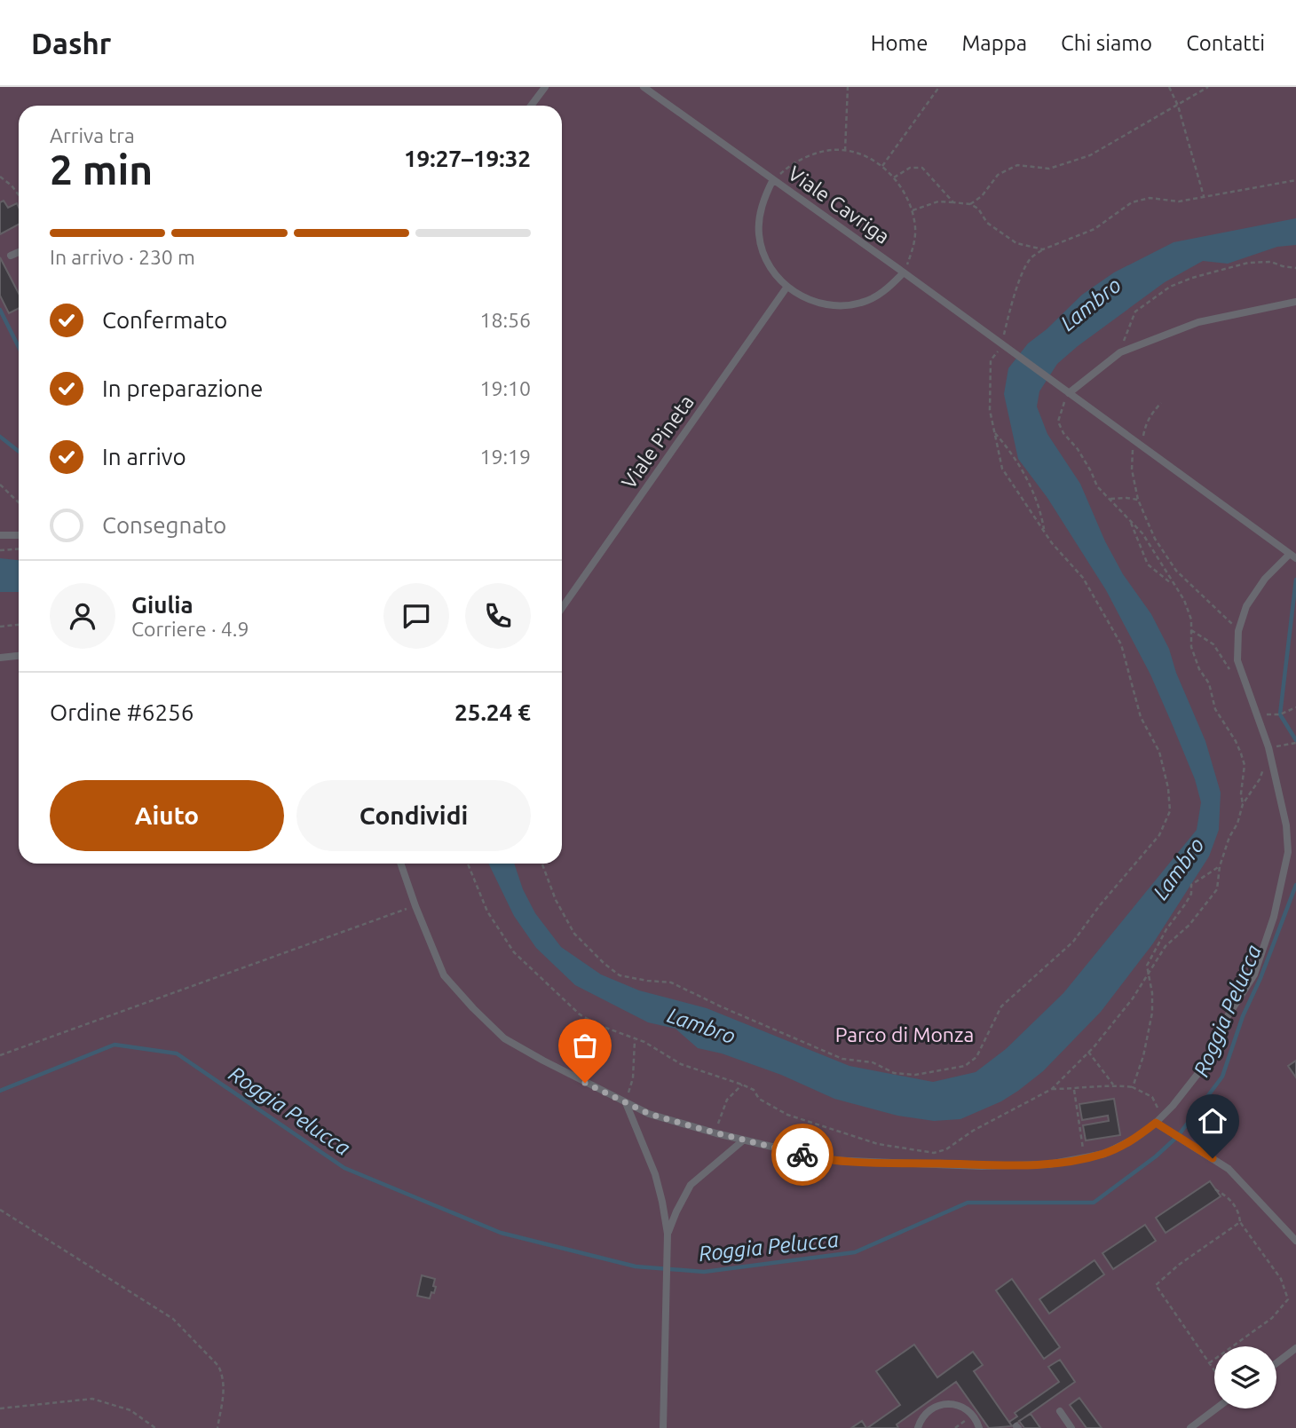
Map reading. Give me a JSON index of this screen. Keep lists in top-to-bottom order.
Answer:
{
  "streets": {
    "lane": ["Viale Cavriga", "Viale Pineta"]
  },
  "water": ["Lambro", "Roggia Pelucca"],
  "parks": ["Parco di Monza"],
  "page": {
    "header": "Dashr",
    "nav": [
      "Home",
      "Mappa",
      "Chi siamo",
      "Contatti"
    ],
    "heading": ["2 min", "Arriva tra", "19:27–19:32"],
    "panel": [
      "Giulia",
      "Corriere · 4.9",
      "Ordine #6256",
      "25.24 €"
    ],
    "bar": "In arrivo · 230 m",
    "list": [
      ["Confermato", "18:56"],
      ["In preparazione", "19:10"],
      ["In arrivo", "19:19"],
      "Consegnato"
    ],
    "buttons": ["Aiuto", "Condividi"]
  }
}
